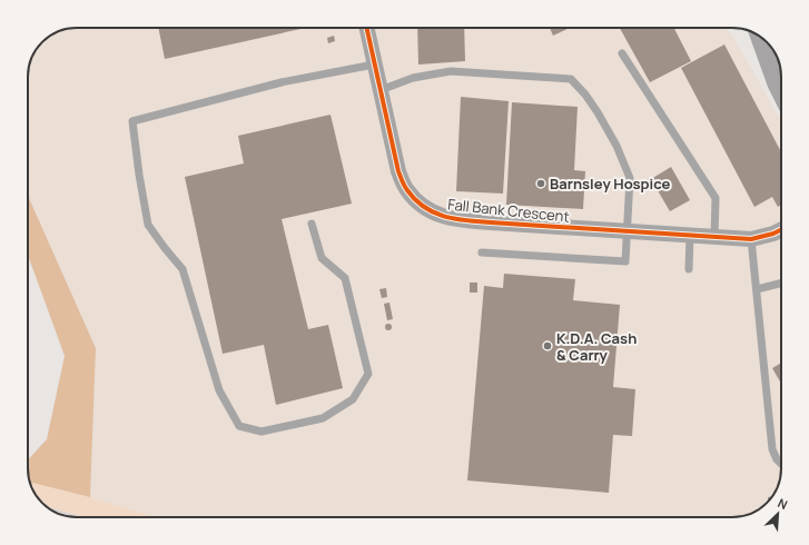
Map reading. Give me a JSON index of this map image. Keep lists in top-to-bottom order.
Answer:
{
  "streets": {
    "street": ["Fall Bank Crescent"]
  },
  "places": ["Barnsley Hospice", "K.D.A. Cash & Carry"],
  "north": "top right"
}
